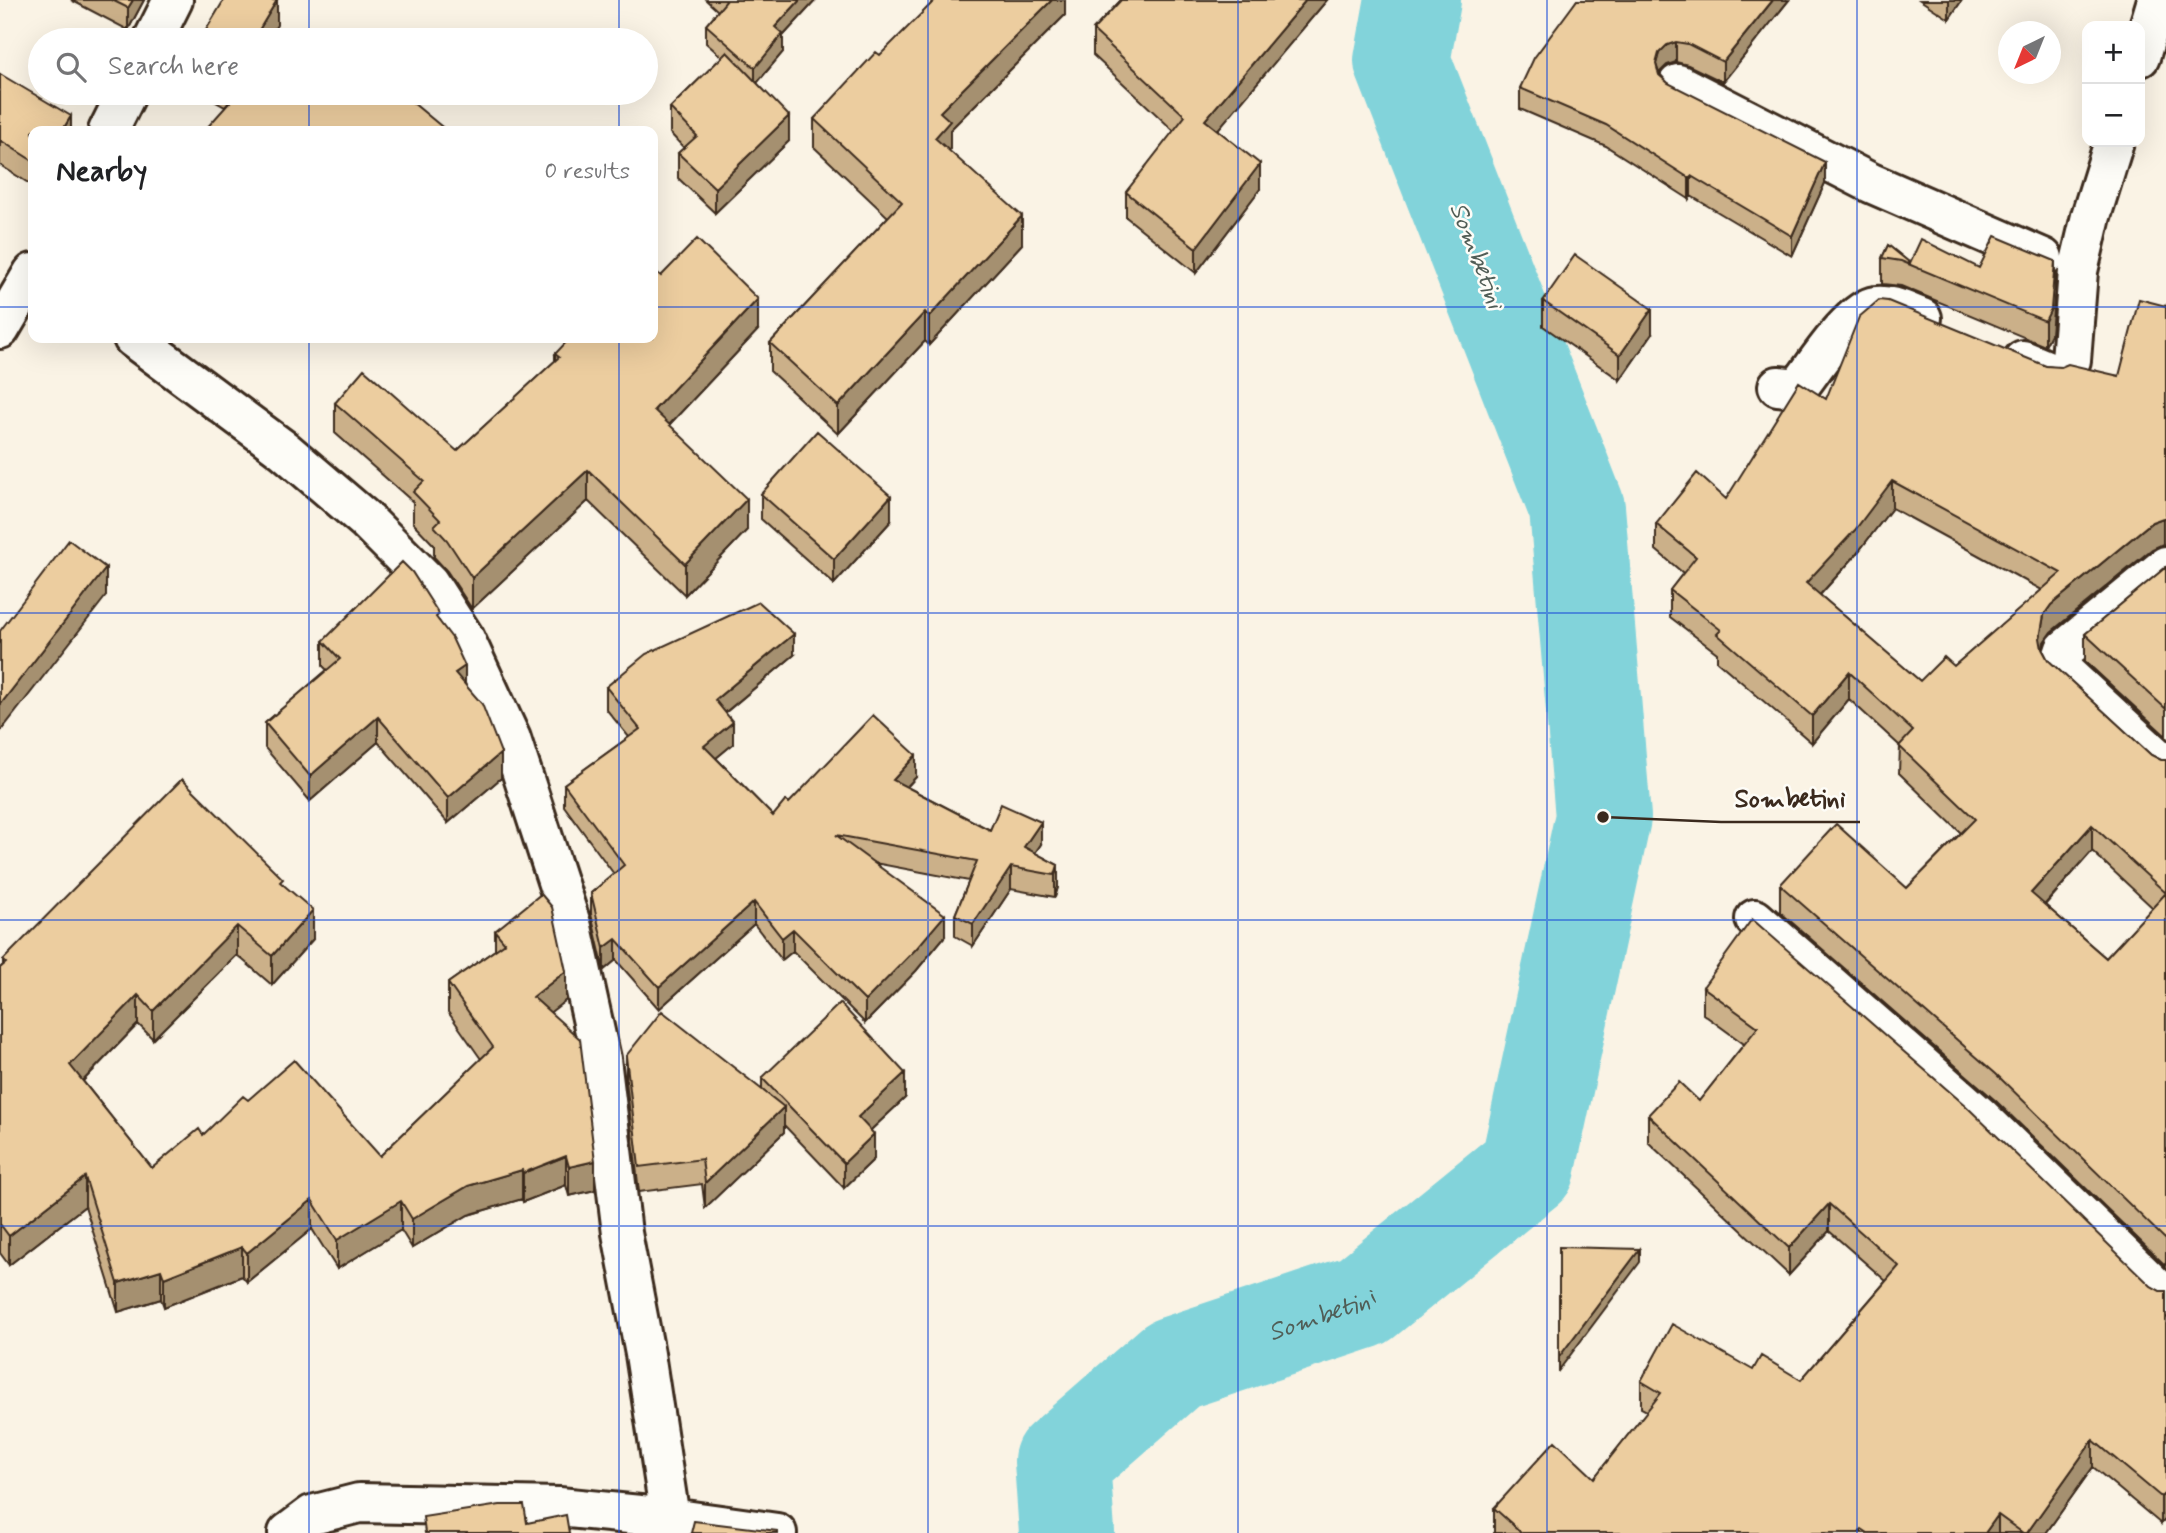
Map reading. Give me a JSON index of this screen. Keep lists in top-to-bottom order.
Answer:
{
  "water": ["Sombetini"],
  "places": ["Sombetini"],
  "north": "bottom left",
  "page": {
    "map_buttons": ["+", "−"],
    "search": "Search here",
    "heading": ["Nearby", "0 results"]
  }
}
